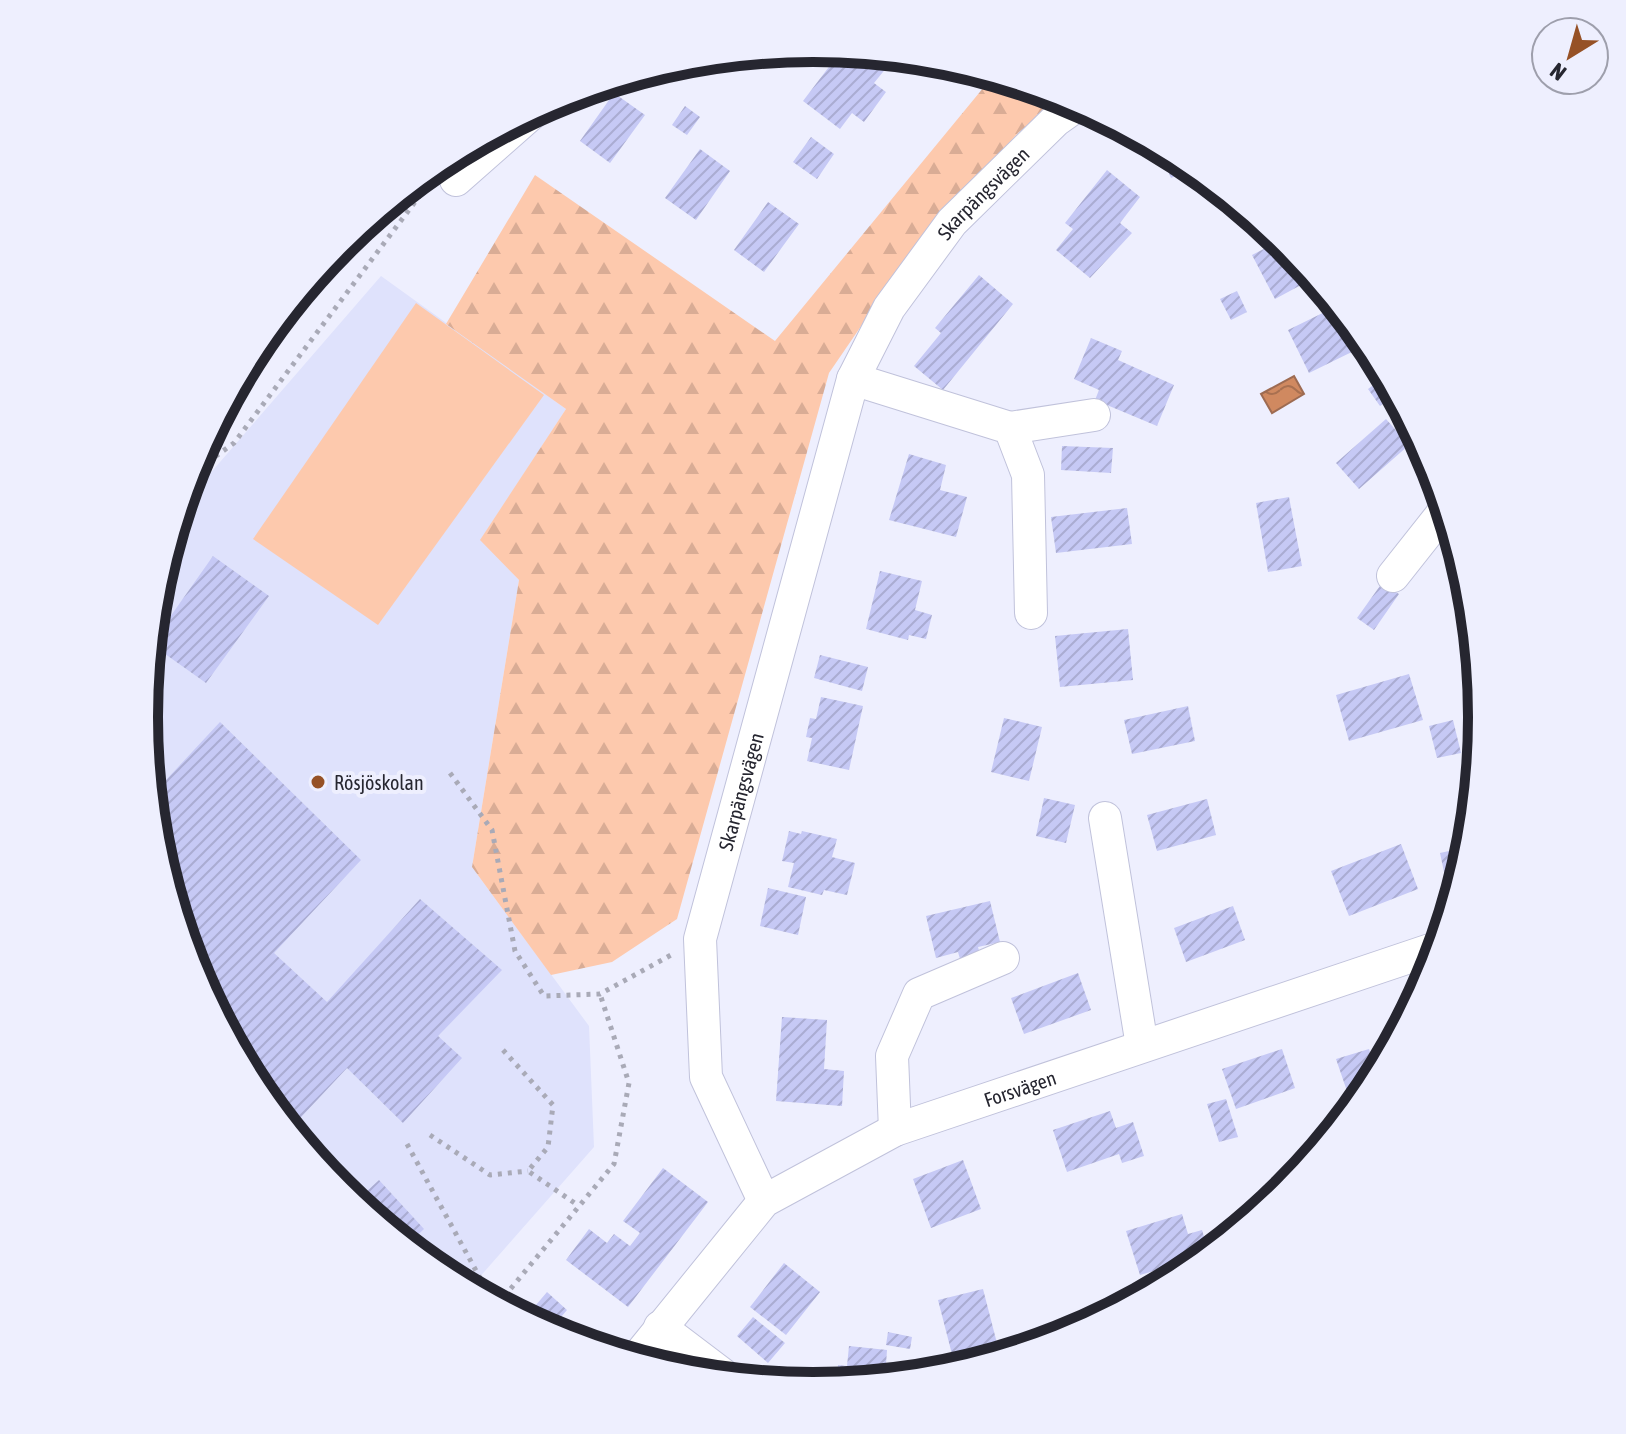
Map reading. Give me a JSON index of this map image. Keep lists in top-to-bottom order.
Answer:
{
  "streets": {
    "street": ["Skarpängsvägen", "Forsvägen"]
  },
  "crossings": [
    ["Skarpängsvägen", "Forsvägen"]
  ],
  "places": ["Rösjöskolan"],
  "north": "bottom left"
}
